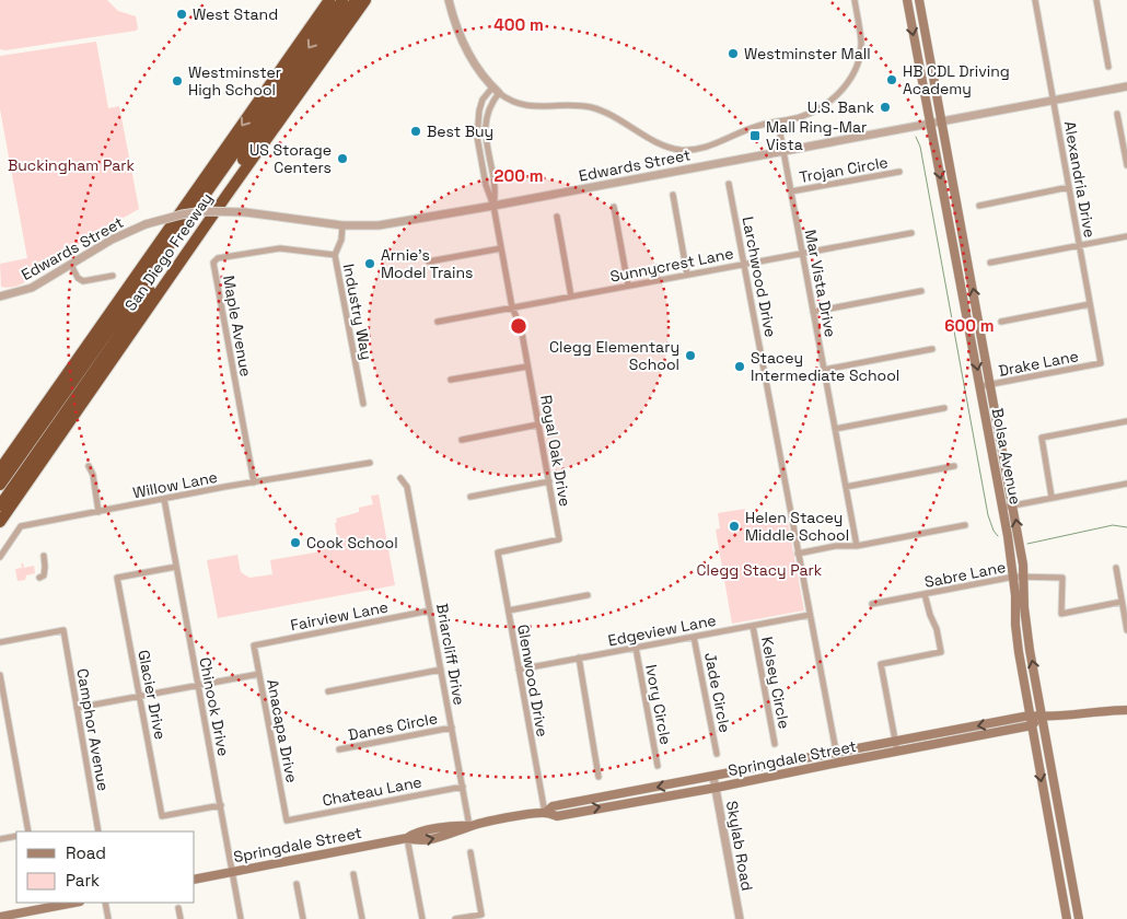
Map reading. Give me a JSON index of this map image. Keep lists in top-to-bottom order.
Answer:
{
  "streets": {
    "highway": ["San Diego Freeway"],
    "main road": ["Bolsa Avenue", "Springdale Street"],
    "street": [
      "Edwards Street",
      "Trojan Circle",
      "Alexandria Drive",
      "Sunnycrest Lane",
      "Larchwood Drive",
      "Mar Vista Drive",
      "Industry Way",
      "Maple Avenue",
      "Drake Lane",
      "Royal Oak Drive",
      "Willow Lane",
      "Sabre Lane",
      "Fairview Lane",
      "Edgeview Lane",
      "Briarcliff Drive",
      "Glenwood Drive",
      "Kelsey Circle",
      "Jade Circle",
      "Glacier Drive",
      "Ivory Circle",
      "Chinook Drive",
      "Danes Circle",
      "Camphor Avenue",
      "Anacapa Drive",
      "Chateau Lane",
      "Skylab Road"
    ]
  },
  "crossings": [
    ["Edwards Street", "Alexandria Drive"],
    ["Edwards Street", "Mar Vista Drive"],
    ["Edwards Street", "Industry Way"],
    ["Edwards Street", "Royal Oak Drive"],
    ["Edwards Street", "Bolsa Avenue"],
    ["Trojan Circle", "Mar Vista Drive"],
    ["Alexandria Drive", "Drake Lane"],
    ["Sunnycrest Lane", "Larchwood Drive"],
    ["Sunnycrest Lane", "Mar Vista Drive"],
    ["Sunnycrest Lane", "Royal Oak Drive"],
    ["Larchwood Drive", "Edgeview Lane"],
    ["Larchwood Drive", "Springdale Street"],
    ["Industry Way", "Maple Avenue"],
    ["Maple Avenue", "Willow Lane"],
    ["Drake Lane", "Bolsa Avenue"],
    ["Royal Oak Drive", "Glenwood Drive"],
    ["Bolsa Avenue", "Sabre Lane"],
    ["Bolsa Avenue", "Springdale Street"],
    ["Willow Lane", "Chinook Drive"],
    ["Fairview Lane", "Briarcliff Drive"],
    ["Fairview Lane", "Anacapa Drive"],
    ["Edgeview Lane", "Glenwood Drive"],
    ["Edgeview Lane", "Kelsey Circle"],
    ["Edgeview Lane", "Jade Circle"],
    ["Edgeview Lane", "Ivory Circle"],
    ["Briarcliff Drive", "Danes Circle"],
    ["Briarcliff Drive", "Springdale Street"],
    ["Briarcliff Drive", "Chateau Lane"],
    ["Glenwood Drive", "Springdale Street"],
    ["Glacier Drive", "Chinook Drive"],
    ["Chinook Drive", "Springdale Street"],
    ["Anacapa Drive", "Chateau Lane"],
    ["Springdale Street", "Skylab Road"]
  ],
  "parks": ["Buckingham Park", "Clegg Stacy Park"],
  "places": {
    "other": [
      "West Stand",
      "Westminster Mall",
      "HB CDL Driving Academy",
      "Westminster High School",
      "U.S. Bank",
      "Best Buy",
      "US Storage Centers",
      "Arnie's Model Trains",
      "Clegg Elementary School",
      "Stacey Intermediate School",
      "Helen Stacey Middle School",
      "Cook School"
    ],
    "transit": ["Mall Ring-Mar Vista"]
  },
  "legend": ["Road", "Park"],
  "rings": ["400 m", "200 m", "600 m"]
}
